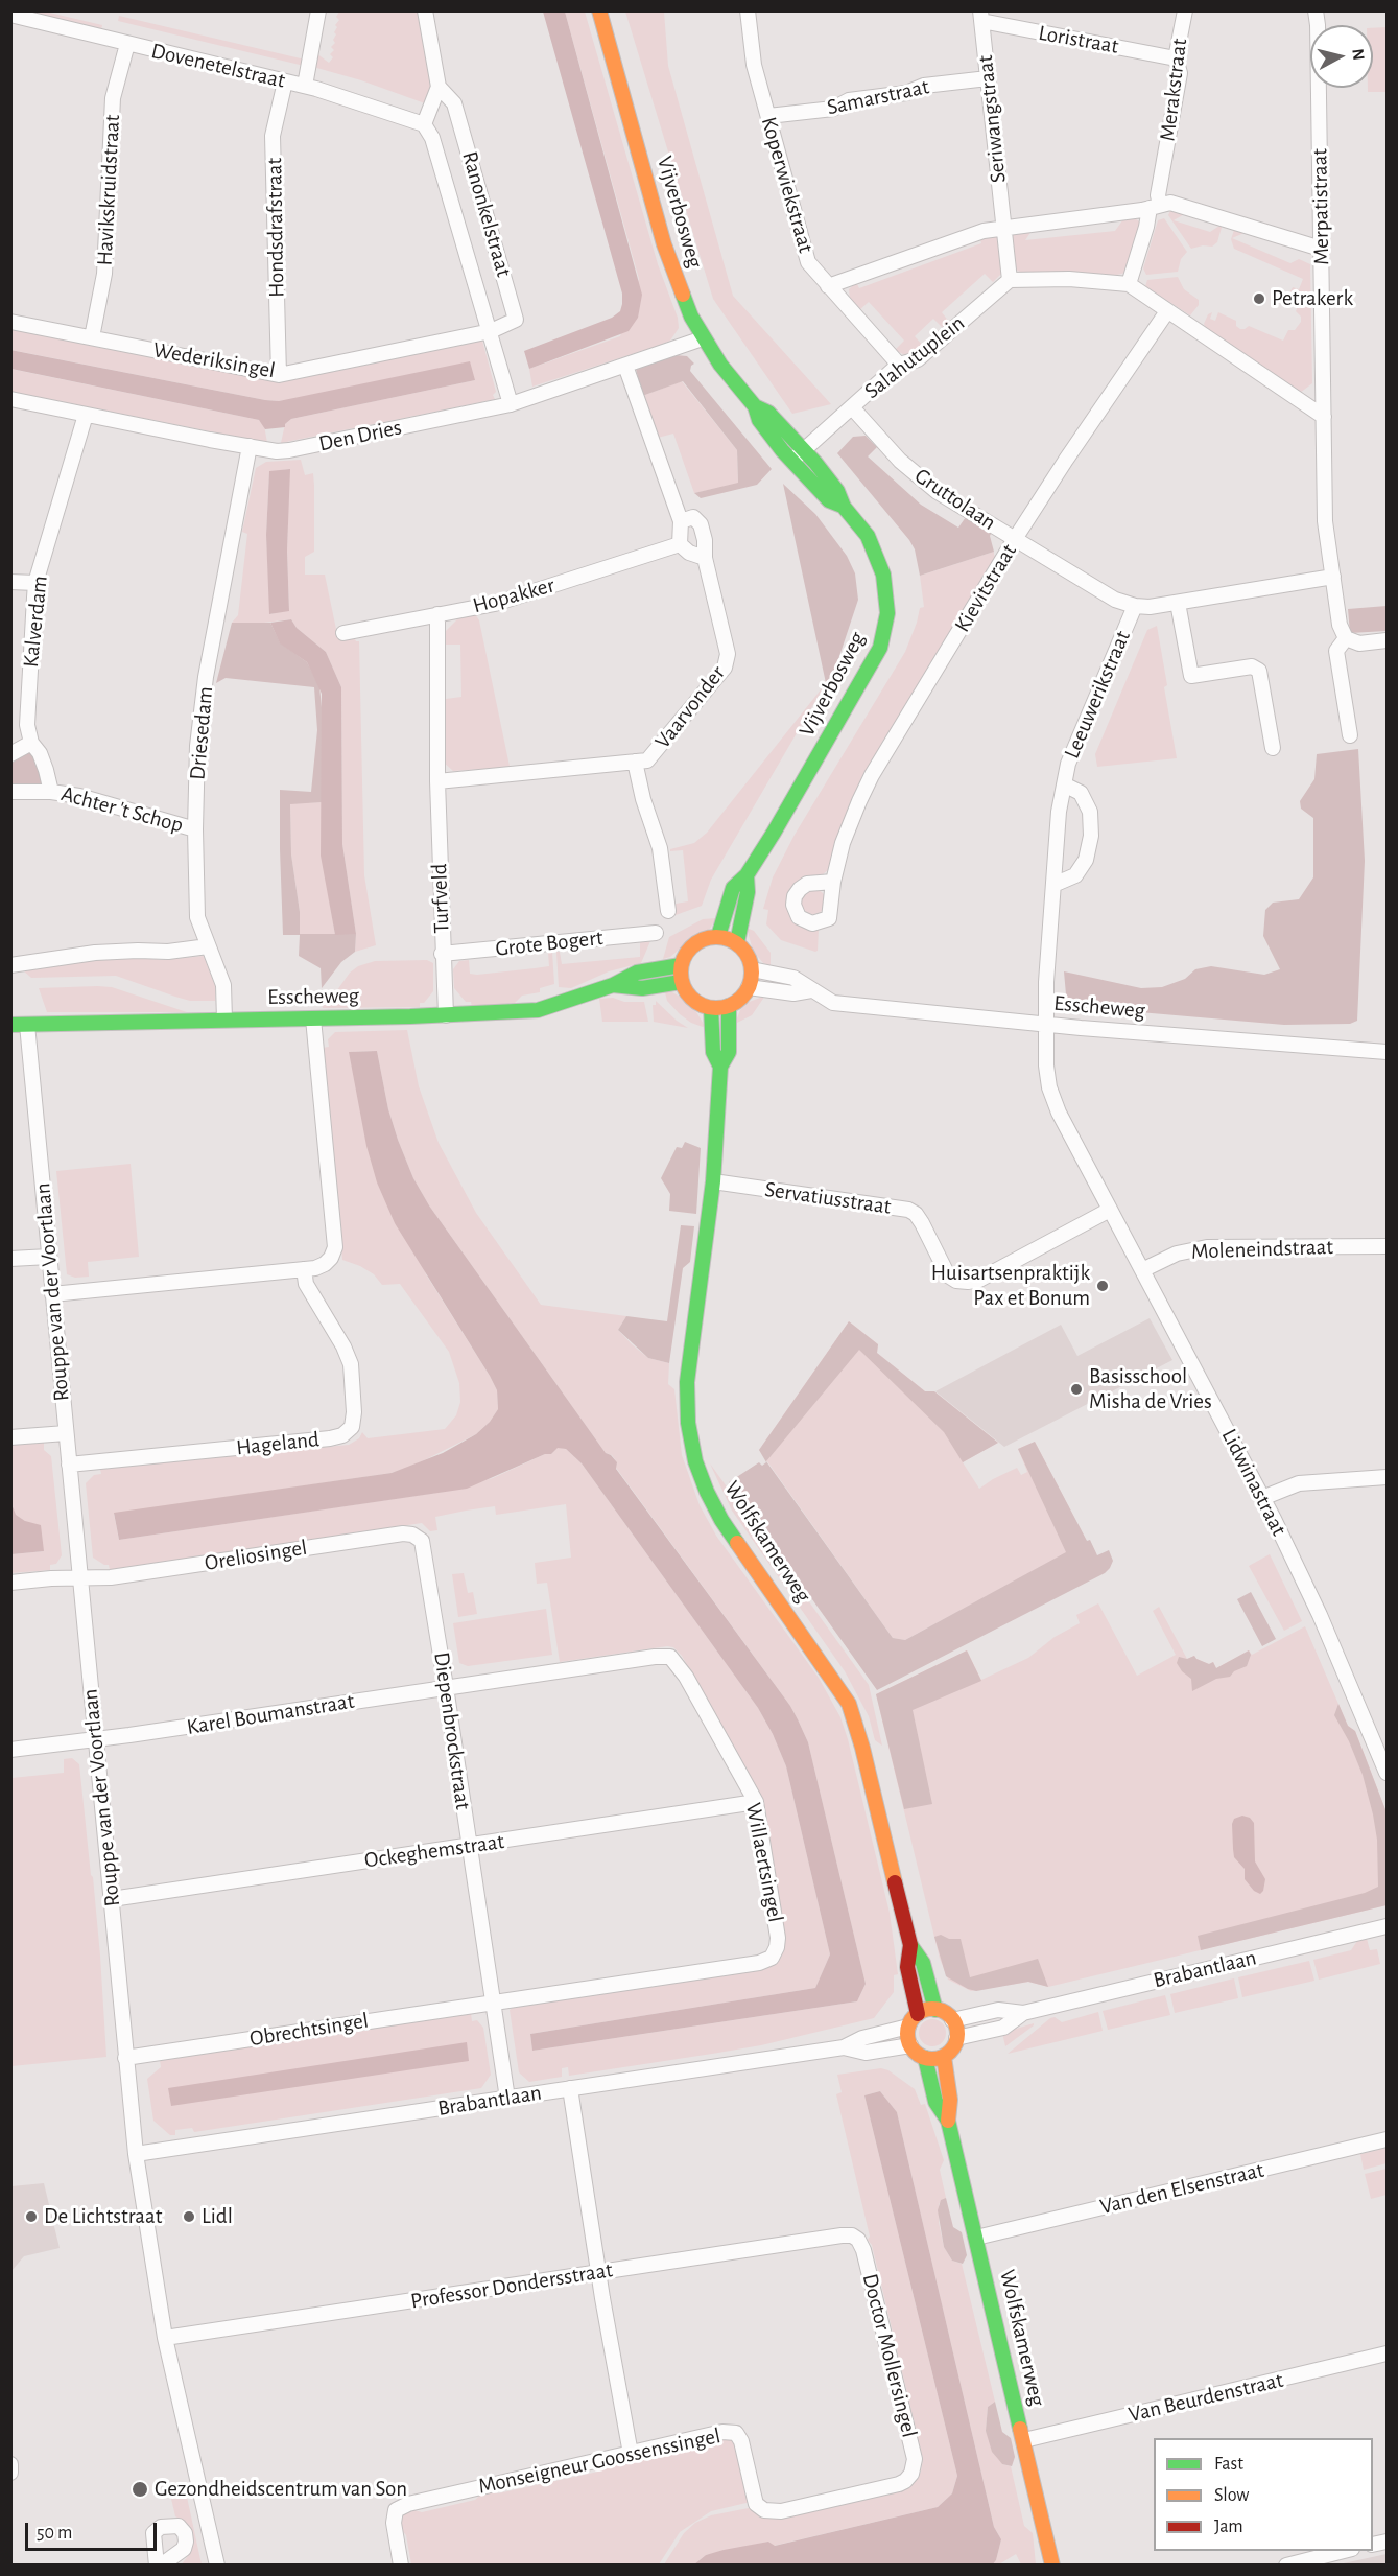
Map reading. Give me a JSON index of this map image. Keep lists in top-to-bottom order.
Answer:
{
  "streets": {
    "main road": ["Vijverbosweg", "Esscheweg", "Wolfskamerweg"],
    "street": [
      "Loristraat",
      "Dovenetelstraat",
      "Merakstraat",
      "Samarstraat",
      "Seriwangstraat",
      "Koperwiekstraat",
      "Havikskruidstraat",
      "Merpatistraat",
      "Ranonkelstraat",
      "Hondsdrafstraat",
      "Salahutuplein",
      "Wederiksingel",
      "Den Dries",
      "Gruttolaan",
      "Kievitstraat",
      "Hopakker",
      "Kalverdam",
      "Leeuwerikstraat",
      "Vaarvonder",
      "Driesedam",
      "Achter 't Schop",
      "Turfveld",
      "Grote Bogert",
      "Servatiusstraat",
      "Moleneindstraat",
      "Rouppe van der Voortlaan",
      "Hageland",
      "Lidwinastraat",
      "Oreliosingel",
      "Karel Boumanstraat",
      "Diepenbrockstraat",
      "Ockeghemstraat",
      "Willaertsingel",
      "Brabantlaan",
      "Obrechtsingel",
      "Van den Elsenstraat",
      "Professor Dondersstraat",
      "Doctor Mollersingel",
      "Van Beurdenstraat",
      "Monseigneur Goossenssingel"
    ]
  },
  "crossings": [
    ["Loristraat", "Merakstraat"],
    ["Loristraat", "Seriwangstraat"],
    ["Dovenetelstraat", "Havikskruidstraat"],
    ["Dovenetelstraat", "Ranonkelstraat"],
    ["Dovenetelstraat", "Hondsdrafstraat"],
    ["Samarstraat", "Seriwangstraat"],
    ["Samarstraat", "Koperwiekstraat"],
    ["Koperwiekstraat", "Salahutuplein"],
    ["Havikskruidstraat", "Wederiksingel"],
    ["Merpatistraat", "Gruttolaan"],
    ["Vijverbosweg", "Salahutuplein"],
    ["Vijverbosweg", "Den Dries"],
    ["Vijverbosweg", "Esscheweg"],
    ["Vijverbosweg", "Wolfskamerweg"],
    ["Ranonkelstraat", "Wederiksingel"],
    ["Ranonkelstraat", "Den Dries"],
    ["Hondsdrafstraat", "Wederiksingel"],
    ["Salahutuplein", "Gruttolaan"],
    ["Den Dries", "Kalverdam"],
    ["Den Dries", "Driesedam"],
    ["Gruttolaan", "Kievitstraat"],
    ["Gruttolaan", "Leeuwerikstraat"],
    ["Hopakker", "Turfveld"],
    ["Kalverdam", "Achter 't Schop"],
    ["Leeuwerikstraat", "Esscheweg"],
    ["Leeuwerikstraat", "Lidwinastraat"],
    ["Vaarvonder", "Turfveld"],
    ["Driesedam", "Achter 't Schop"],
    ["Driesedam", "Esscheweg"],
    ["Turfveld", "Grote Bogert"],
    ["Turfveld", "Esscheweg"],
    ["Esscheweg", "Rouppe van der Voortlaan"],
    ["Esscheweg", "Lidwinastraat"],
    ["Esscheweg", "Wolfskamerweg"],
    ["Servatiusstraat", "Lidwinastraat"],
    ["Servatiusstraat", "Wolfskamerweg"],
    ["Moleneindstraat", "Lidwinastraat"],
    ["Rouppe van der Voortlaan", "Hageland"],
    ["Rouppe van der Voortlaan", "Oreliosingel"],
    ["Rouppe van der Voortlaan", "Karel Boumanstraat"],
    ["Rouppe van der Voortlaan", "Ockeghemstraat"],
    ["Rouppe van der Voortlaan", "Brabantlaan"],
    ["Rouppe van der Voortlaan", "Obrechtsingel"],
    ["Rouppe van der Voortlaan", "Professor Dondersstraat"],
    ["Wolfskamerweg", "Brabantlaan"],
    ["Wolfskamerweg", "Van den Elsenstraat"],
    ["Wolfskamerweg", "Van Beurdenstraat"],
    ["Oreliosingel", "Diepenbrockstraat"],
    ["Karel Boumanstraat", "Diepenbrockstraat"],
    ["Karel Boumanstraat", "Willaertsingel"],
    ["Diepenbrockstraat", "Ockeghemstraat"],
    ["Diepenbrockstraat", "Willaertsingel"],
    ["Diepenbrockstraat", "Brabantlaan"],
    ["Diepenbrockstraat", "Obrechtsingel"],
    ["Ockeghemstraat", "Willaertsingel"],
    ["Willaertsingel", "Obrechtsingel"],
    ["Professor Dondersstraat", "Doctor Mollersingel"],
    ["Doctor Mollersingel", "Monseigneur Goossenssingel"]
  ],
  "places": [
    "Petrakerk",
    "Huisartsenpraktijk Pax et Bonum",
    "Basisschool Misha de Vries",
    "De Lichtstraat",
    "Lidl",
    "Gezondheidscentrum van Son"
  ],
  "legend": ["Fast", "Slow", "Jam"],
  "scale_bar": "50 m",
  "north": "right"
}
